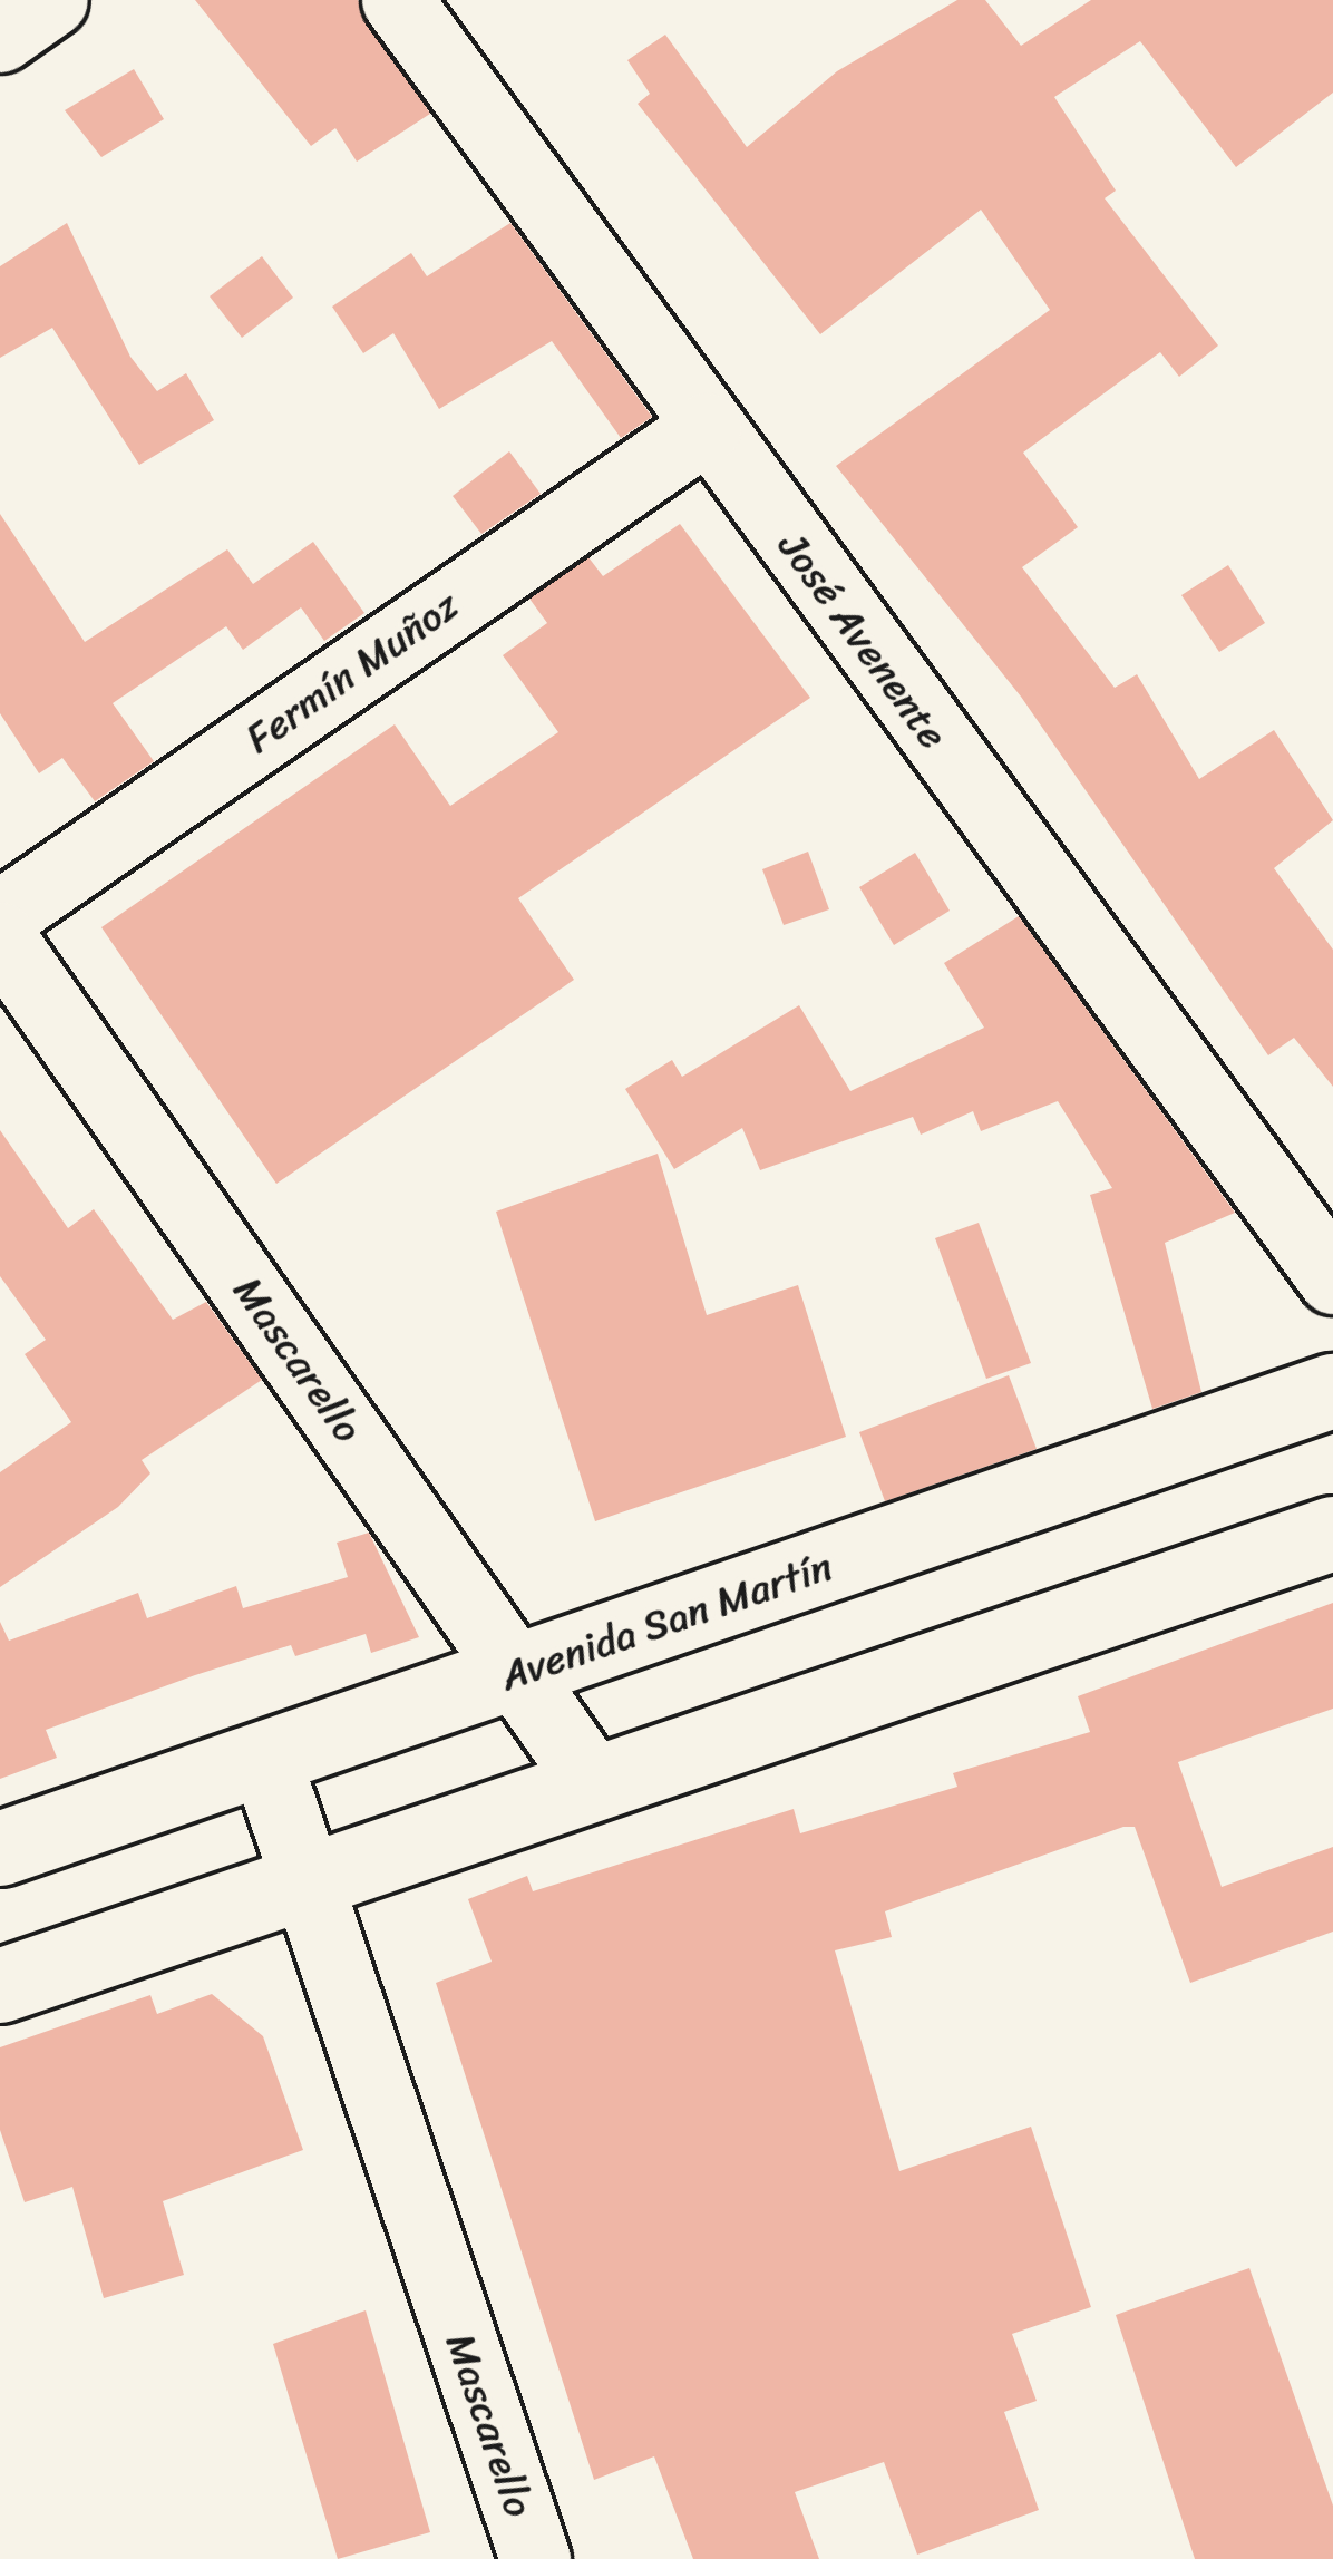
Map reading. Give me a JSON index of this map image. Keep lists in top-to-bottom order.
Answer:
{
  "streets": {
    "main road": ["Avenida San Martín"],
    "street": ["José Avenente", "Fermín Muñoz", "Mascarello"]
  },
  "crossings": [
    ["José Avenente", "Fermín Muñoz"],
    ["Mascarello", "Avenida San Martín"]
  ]
}
